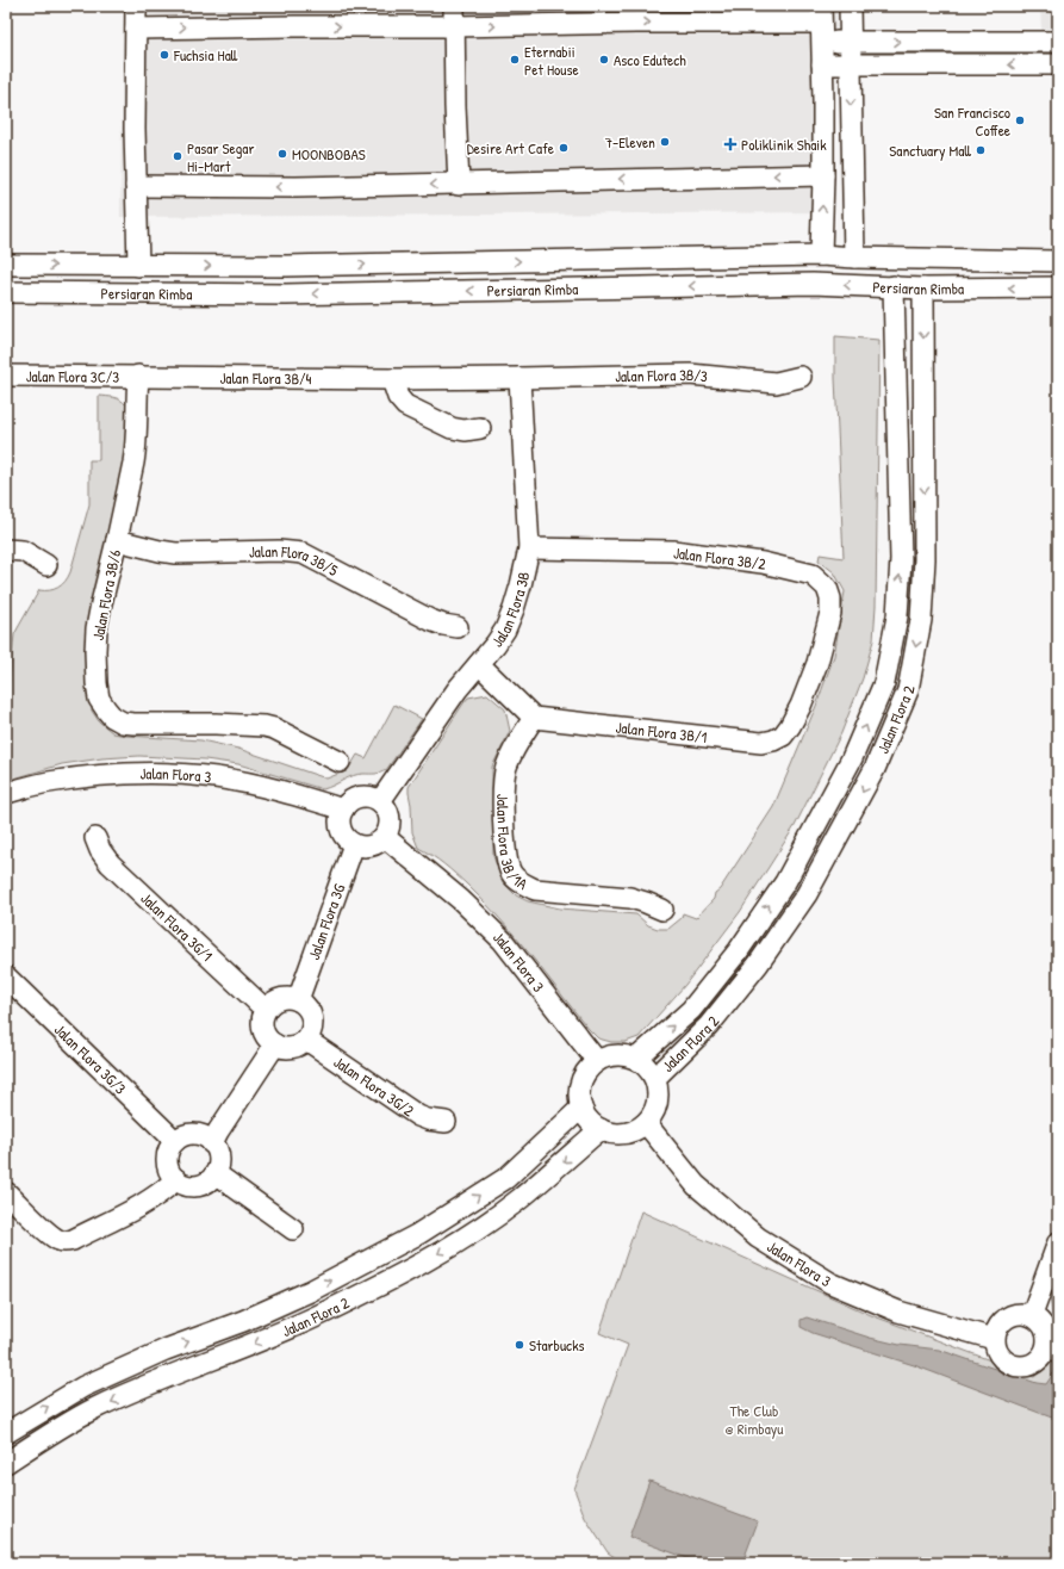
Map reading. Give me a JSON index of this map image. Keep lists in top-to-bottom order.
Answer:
{
  "streets": {
    "street": [
      "Persiaran Rimba",
      "Jalan Flora 3C/3",
      "Jalan Flora 3B/3",
      "Jalan Flora 3B/4",
      "Jalan Flora 3B/2",
      "Jalan Flora 3B/5",
      "Jalan Flora 3B/6",
      "Jalan Flora 3B",
      "Jalan Flora 2",
      "Jalan Flora 3B/1",
      "Jalan Flora 3",
      "Jalan Flora 3B/1A",
      "Jalan Flora 3G",
      "Jalan Flora 3G/1",
      "Jalan Flora 3G/3",
      "Jalan Flora 3G/2"
    ]
  },
  "crossings": [
    ["Persiaran Rimba", "Jalan Flora 2"],
    ["Jalan Flora 3C/3", "Jalan Flora 3B/4"],
    ["Jalan Flora 3C/3", "Jalan Flora 3B/6"],
    ["Jalan Flora 3B/3", "Jalan Flora 3B/4"],
    ["Jalan Flora 3B/3", "Jalan Flora 3B"],
    ["Jalan Flora 3B/4", "Jalan Flora 3B/6"],
    ["Jalan Flora 3B/4", "Jalan Flora 3B"],
    ["Jalan Flora 3B/2", "Jalan Flora 3B"],
    ["Jalan Flora 3B/2", "Jalan Flora 3B/1"],
    ["Jalan Flora 3B/5", "Jalan Flora 3B/6"],
    ["Jalan Flora 3B", "Jalan Flora 3"],
    ["Jalan Flora 3B", "Jalan Flora 3G"],
    ["Jalan Flora 2", "Jalan Flora 3"],
    ["Jalan Flora 3B/1", "Jalan Flora 3B/1A"],
    ["Jalan Flora 3", "Jalan Flora 3G"],
    ["Jalan Flora 3G", "Jalan Flora 3G/1"],
    ["Jalan Flora 3G", "Jalan Flora 3G/2"],
    ["Jalan Flora 3G/1", "Jalan Flora 3G/2"]
  ],
  "parks": ["The Club @ Rimbayu"],
  "places": {
    "other": [
      "Fuchsia Hall",
      "Eternabii Pet House",
      "Asco Edutech",
      "San Francisco Coffee",
      "7-Eleven",
      "Desire Art Cafe",
      "Sanctuary Mall",
      "MOONBOBAS",
      "Pasar Segar Hi-Mart",
      "Starbucks"
    ],
    "health": ["Poliklinik Shaik"]
  }
}
